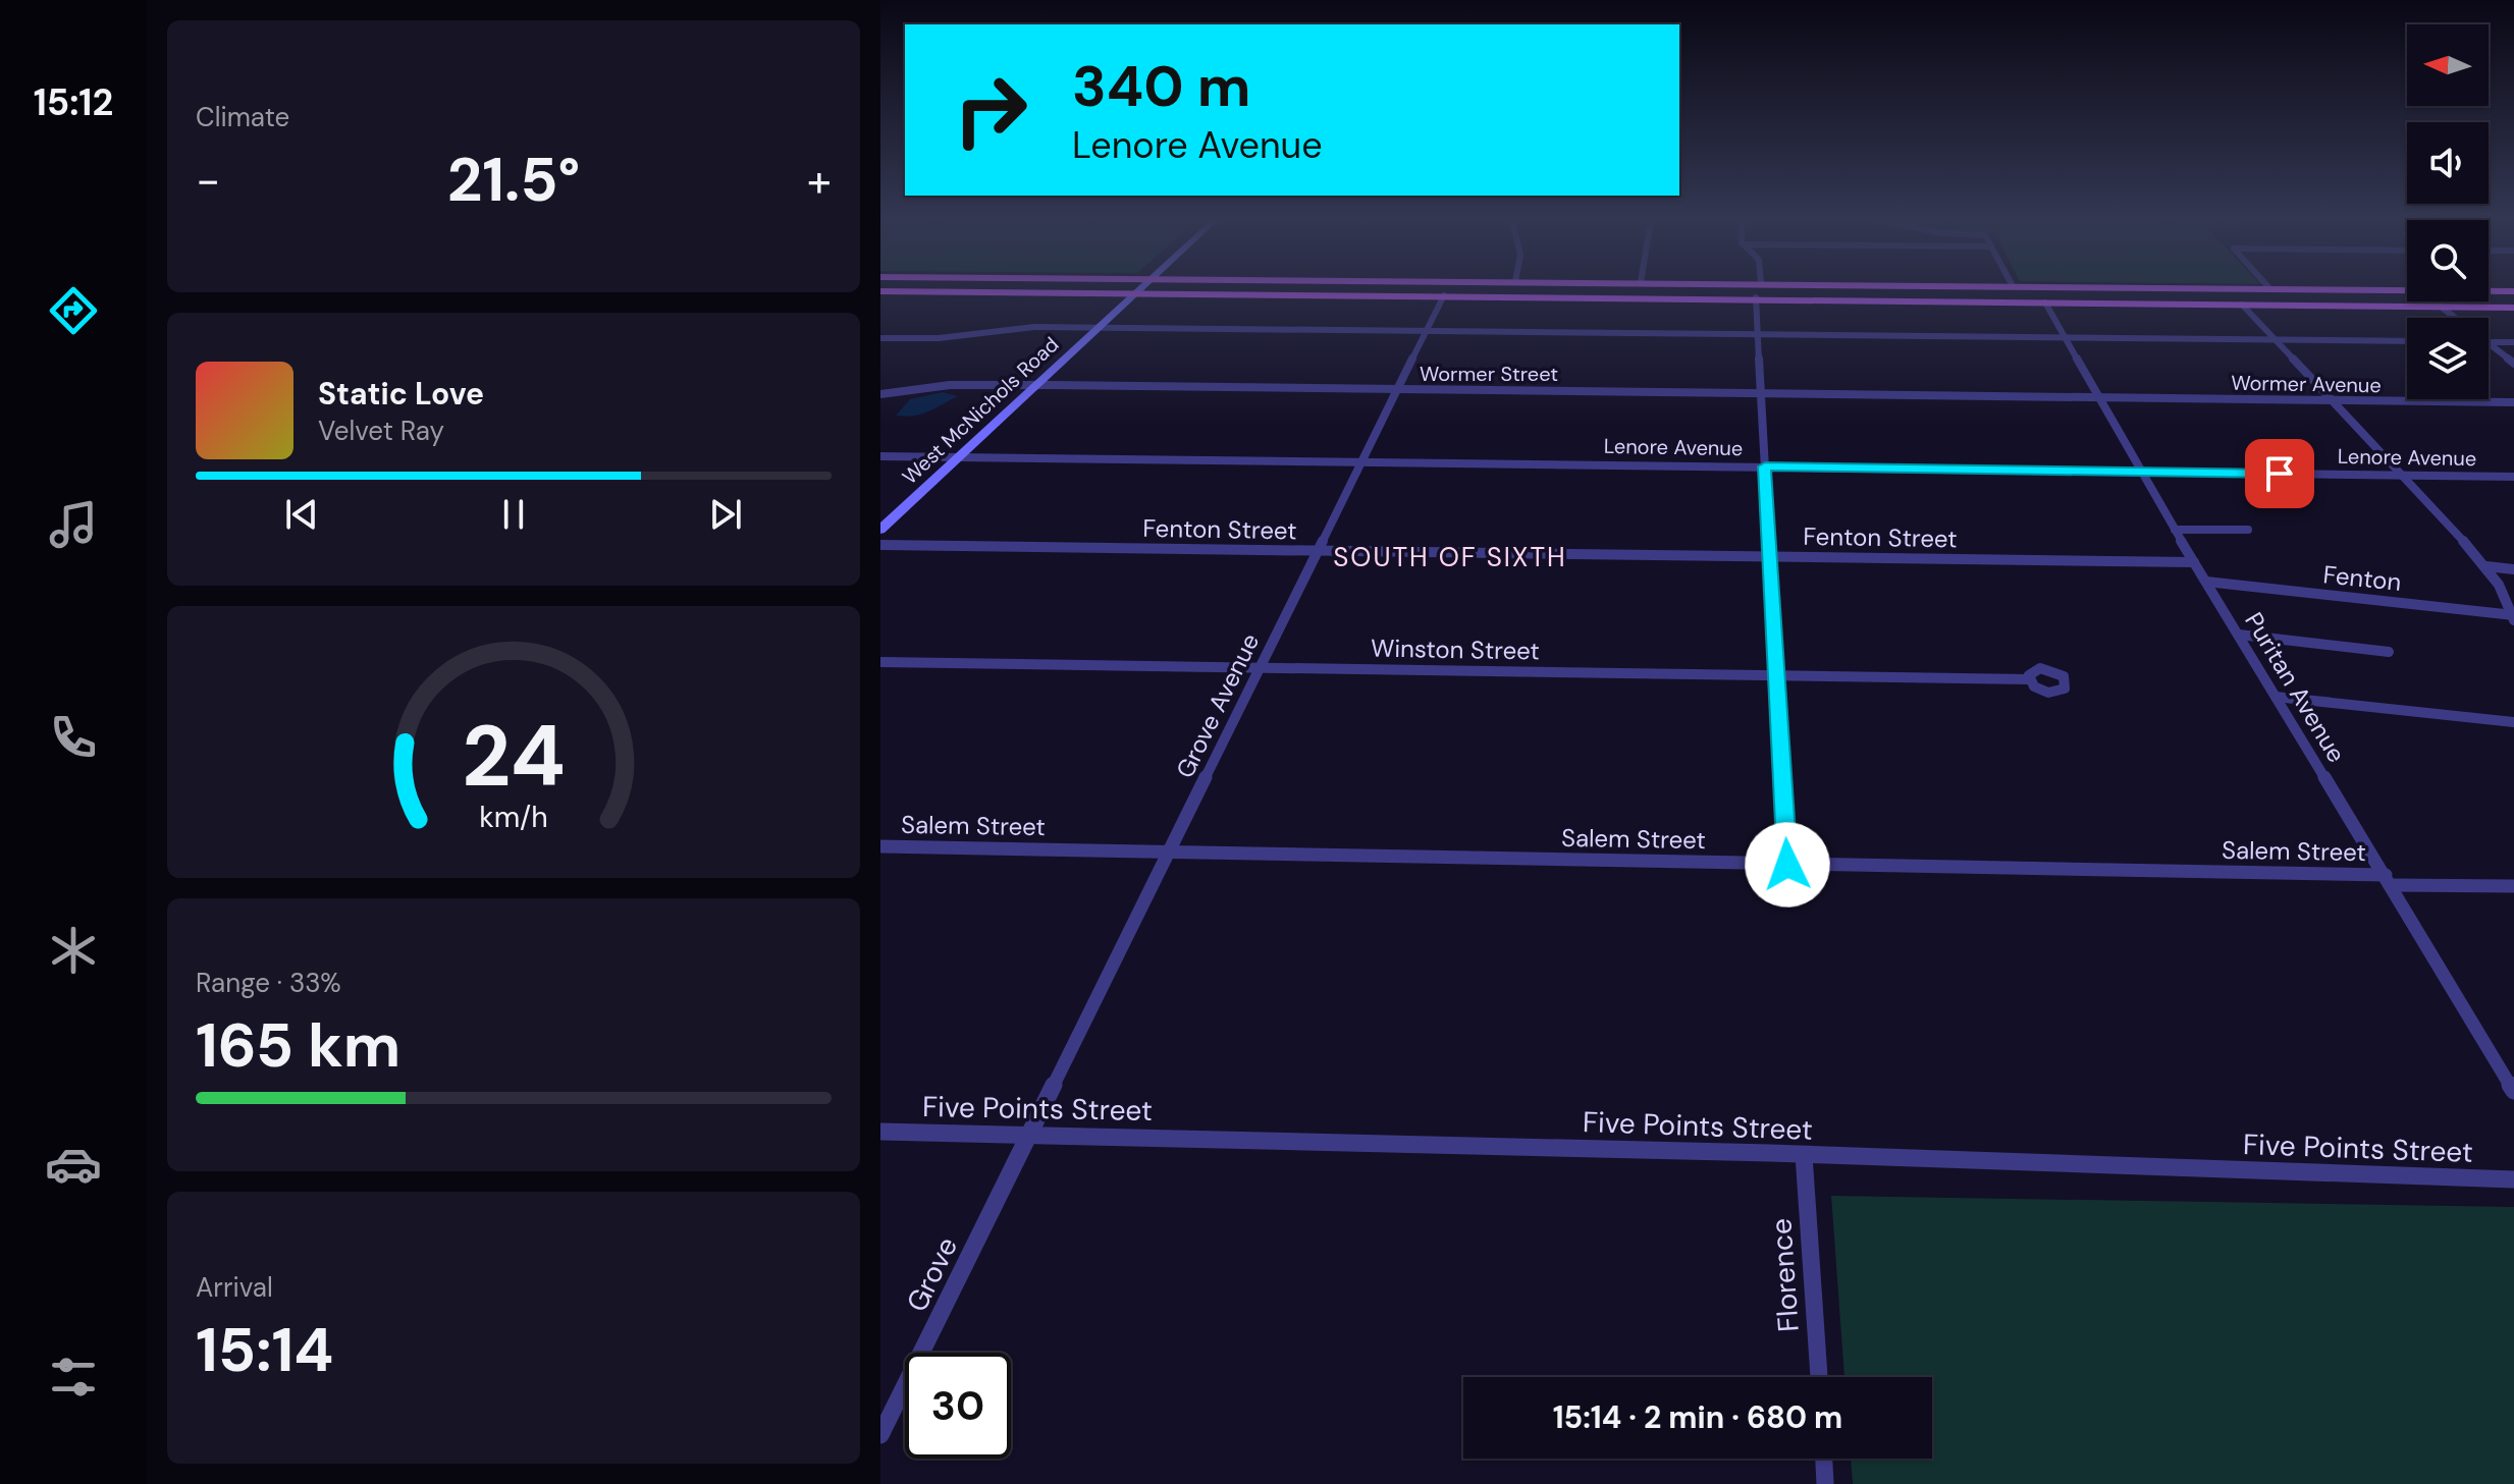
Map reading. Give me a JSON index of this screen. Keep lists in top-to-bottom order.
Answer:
{
  "streets": {
    "main road": ["West McNichols Road"],
    "street": [
      "Wormer Street",
      "Wormer Avenue",
      "Lenore Avenue",
      "Fenton Street",
      "Fenton",
      "Winston Street",
      "Puritan Avenue",
      "Grove Avenue",
      "Salem Street",
      "Five Points Street",
      "Grove",
      "Florence"
    ]
  },
  "crossings": [
    ["Wormer Street", "Wormer Avenue"],
    ["Wormer Street", "West McNichols Road"],
    ["Wormer Street", "Puritan Avenue"],
    ["Wormer Street", "Grove Avenue"],
    ["Wormer Avenue", "Puritan Avenue"],
    ["West McNichols Road", "Lenore Avenue"],
    ["Lenore Avenue", "Puritan Avenue"],
    ["Lenore Avenue", "Grove Avenue"],
    ["Fenton Street", "Puritan Avenue"],
    ["Fenton Street", "Grove Avenue"],
    ["Fenton", "Puritan Avenue"],
    ["Winston Street", "Grove Avenue"],
    ["Puritan Avenue", "Salem Street"],
    ["Grove Avenue", "Salem Street"],
    ["Grove Avenue", "Five Points Street"],
    ["Grove Avenue", "Grove"],
    ["Five Points Street", "Grove"],
    ["Five Points Street", "Florence"]
  ],
  "districts": ["SOUTH OF SIXTH"],
  "north": "left",
  "page": {
    "tabs": "15:12",
    "tile": [
      "Climate",
      ["Range · 33%", "165 km"],
      ["Arrival", "15:14"]
    ],
    "turn": ["340 m", "Lenore Avenue"],
    "heat": ["−", "21.5°", "+"],
    "song": ["Static Love", "Velvet Ray"],
    "limit": "30",
    "trip": "15:14 · 2 min · 680 m",
    "gauge": ["24", "km/h"]
  }
}
